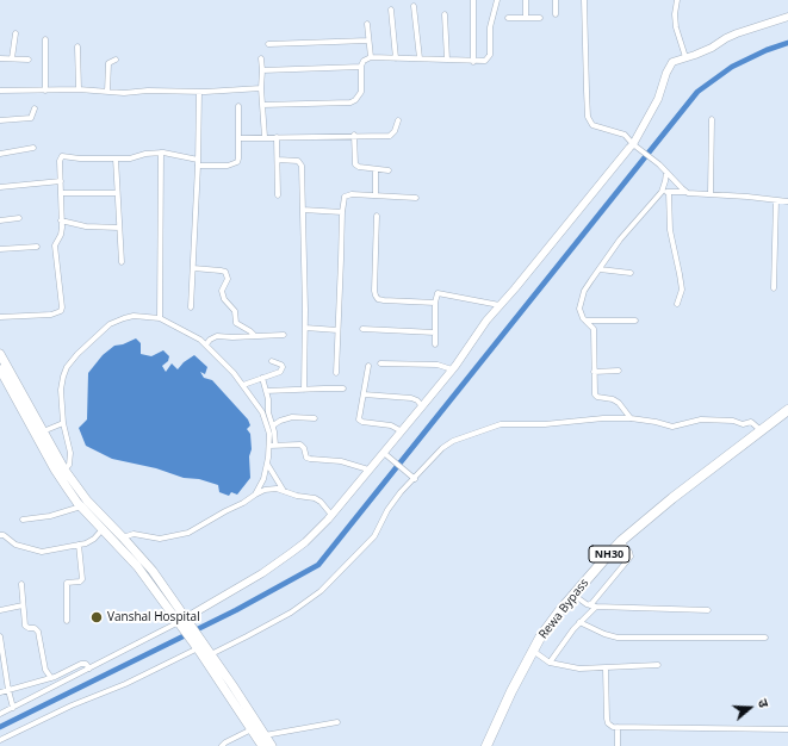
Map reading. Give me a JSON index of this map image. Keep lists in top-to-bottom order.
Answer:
{
  "streets": {
    "highway": ["NH30", "Rewa Bypass"]
  },
  "places": ["Vanshal Hospital"],
  "north": "right"
}
